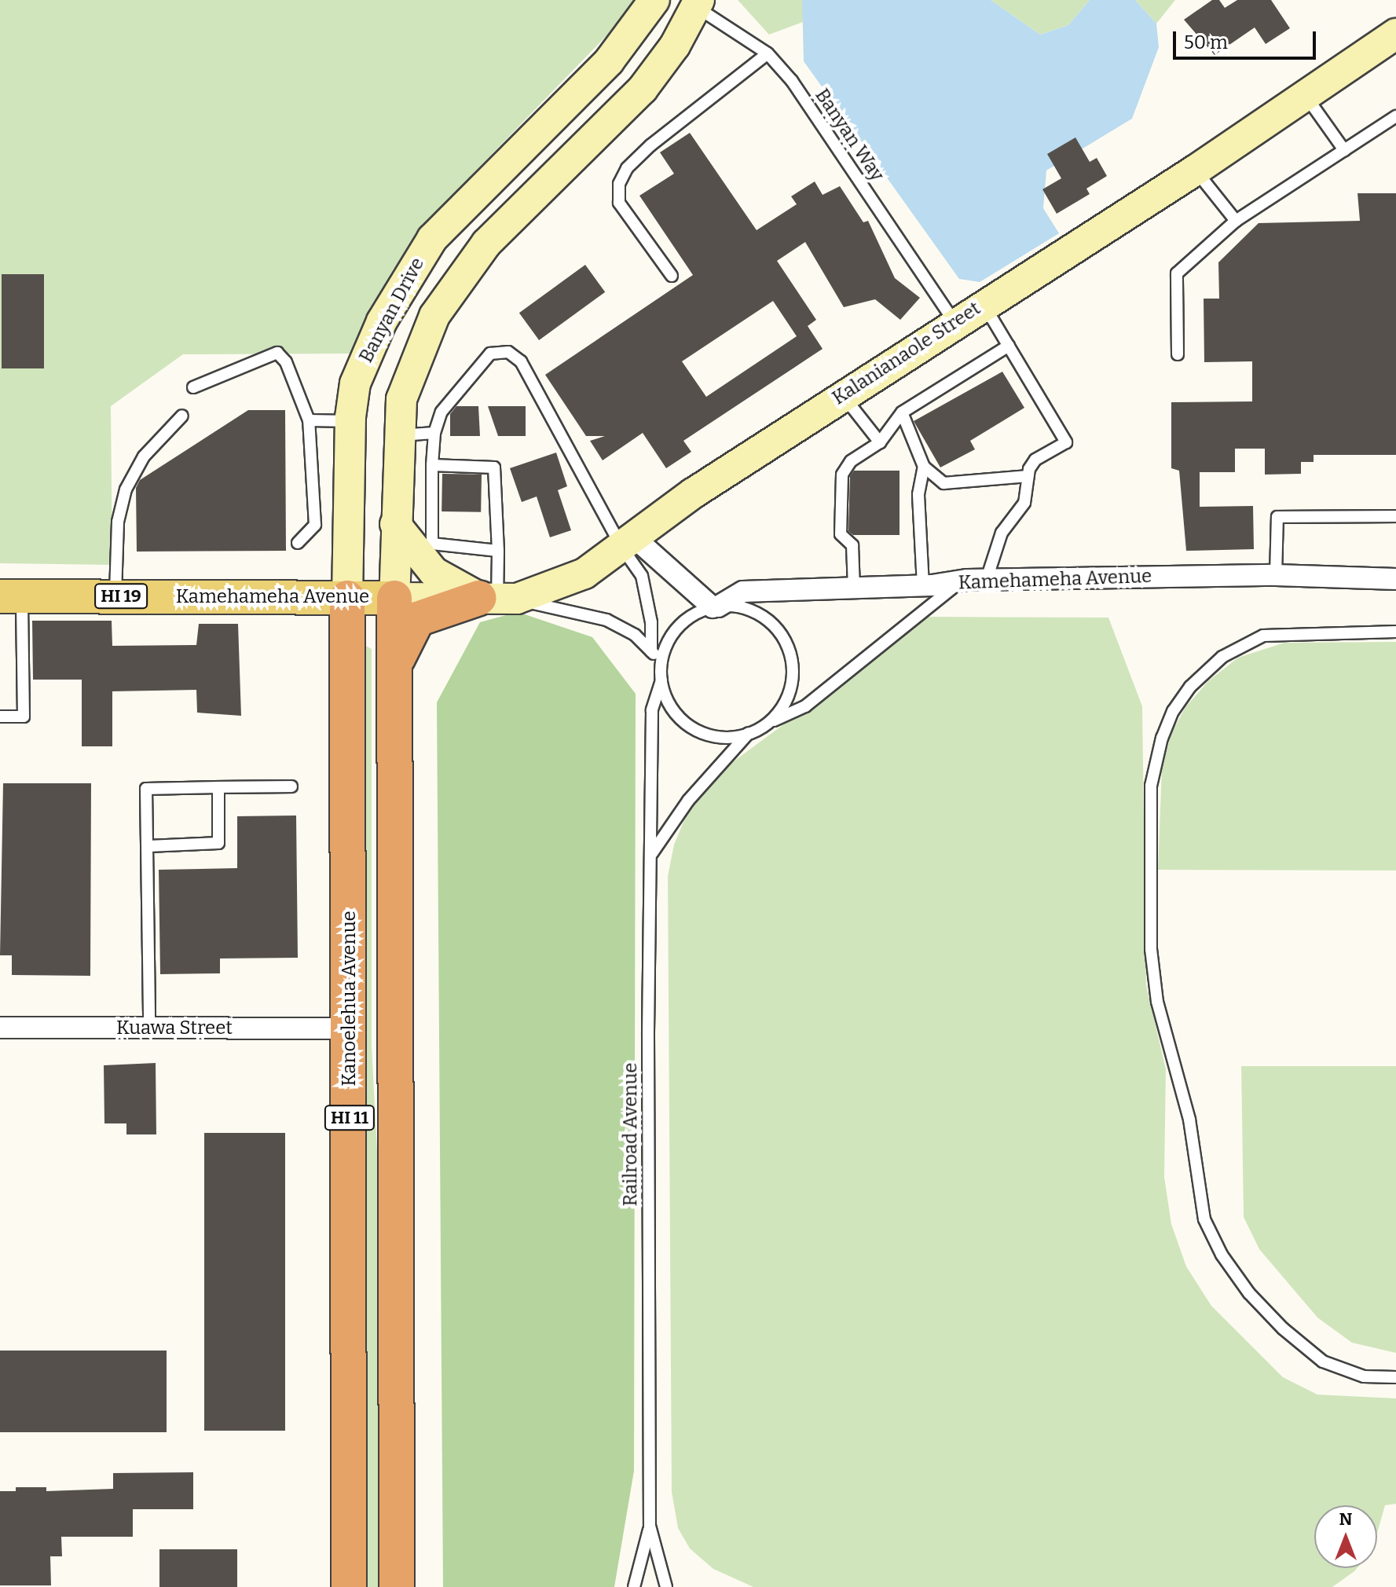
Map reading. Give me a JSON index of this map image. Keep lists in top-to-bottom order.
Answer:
{
  "streets": {
    "highway": ["Kanoelehua Avenue", "HI 11"],
    "main road": ["Kamehameha Avenue", "HI 19"],
    "street": ["Banyan Drive", "Kalanianaole Street", "Kuawa Street"],
    "lane": ["Banyan Way", "Railroad Avenue"]
  },
  "crossings": [
    ["Banyan Way", "Kalanianaole Street"],
    ["Banyan Drive", "Kamehameha Avenue"],
    ["Banyan Drive", "Kanoelehua Avenue"],
    ["Kalanianaole Street", "Kamehameha Avenue"],
    ["Kalanianaole Street", "HI 11"],
    ["Kamehameha Avenue", "Kanoelehua Avenue"],
    ["Kamehameha Avenue", "HI 11"],
    ["Kamehameha Avenue", "Railroad Avenue"],
    ["Kanoelehua Avenue", "Kuawa Street"]
  ],
  "scale_bar": "50 m",
  "north": "top"
}
